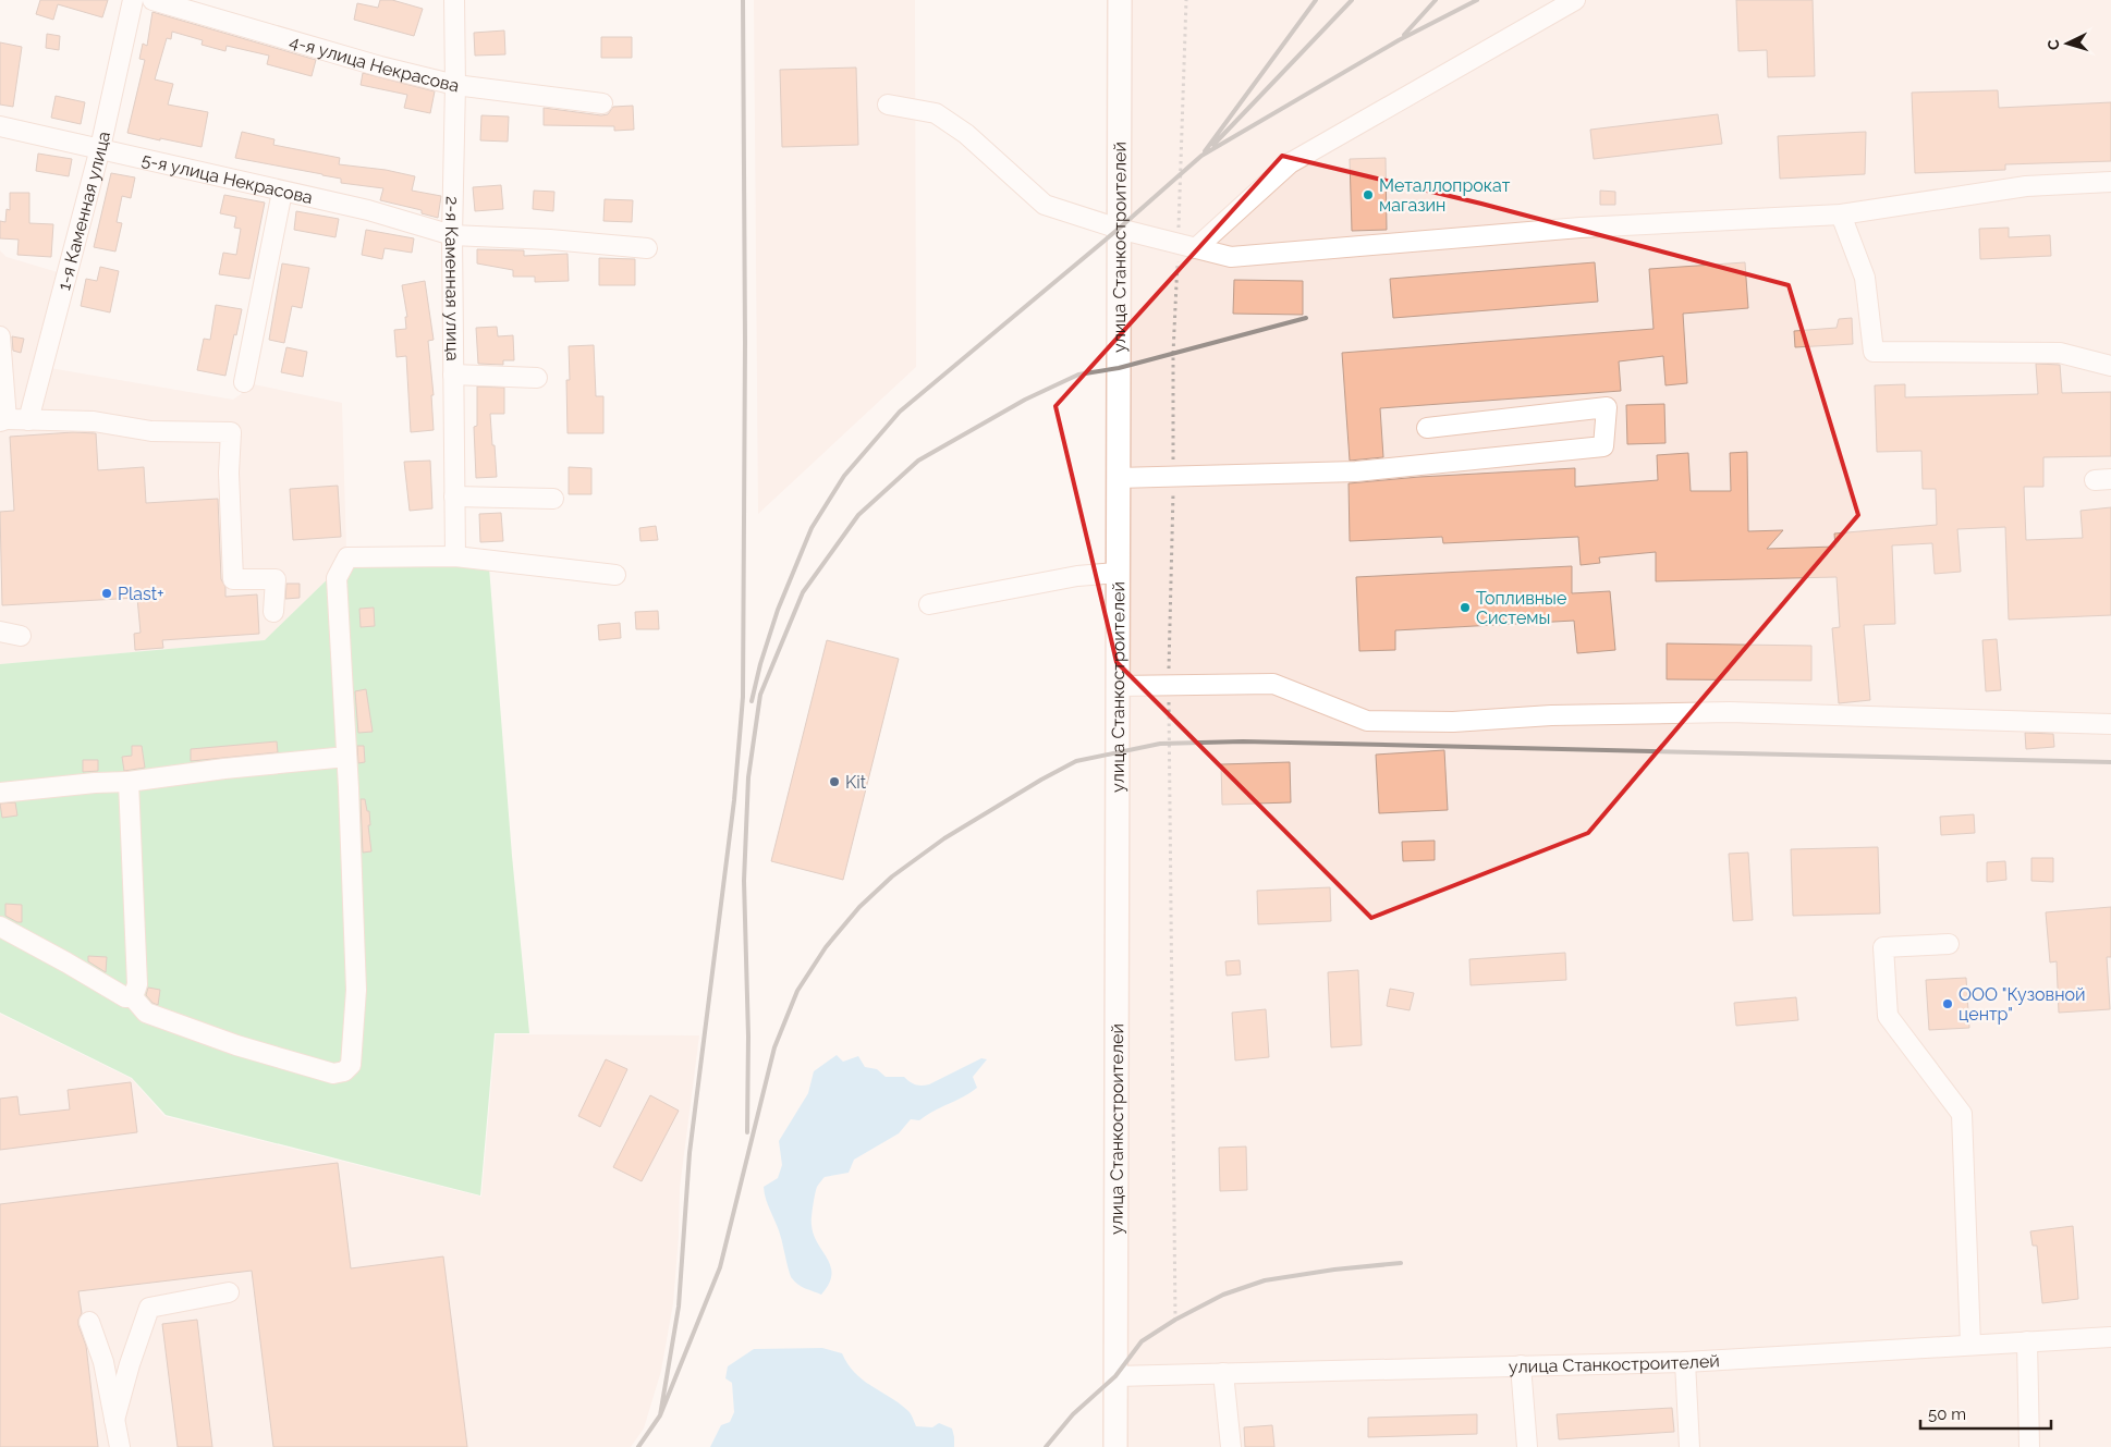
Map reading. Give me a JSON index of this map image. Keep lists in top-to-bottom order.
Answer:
{
  "streets": {
    "main road": ["улица Станкостроителей"],
    "street": [
      "4-я улица Некрасова",
      "5-я улица Некрасова",
      "1-я Каменная улица",
      "2-я Каменная улица"
    ]
  },
  "crossings": [
    ["4-я улица Некрасова", "2-я Каменная улица"],
    ["5-я улица Некрасова", "1-я Каменная улица"],
    ["5-я улица Некрасова", "2-я Каменная улица"]
  ],
  "places": [
    "Металлопрокат магазин",
    "Plast+",
    "Топливные Системы",
    "Kit",
    "ООО \"Кузовной центр\""
  ],
  "scale_bar": "50 m",
  "north": "left"
}
